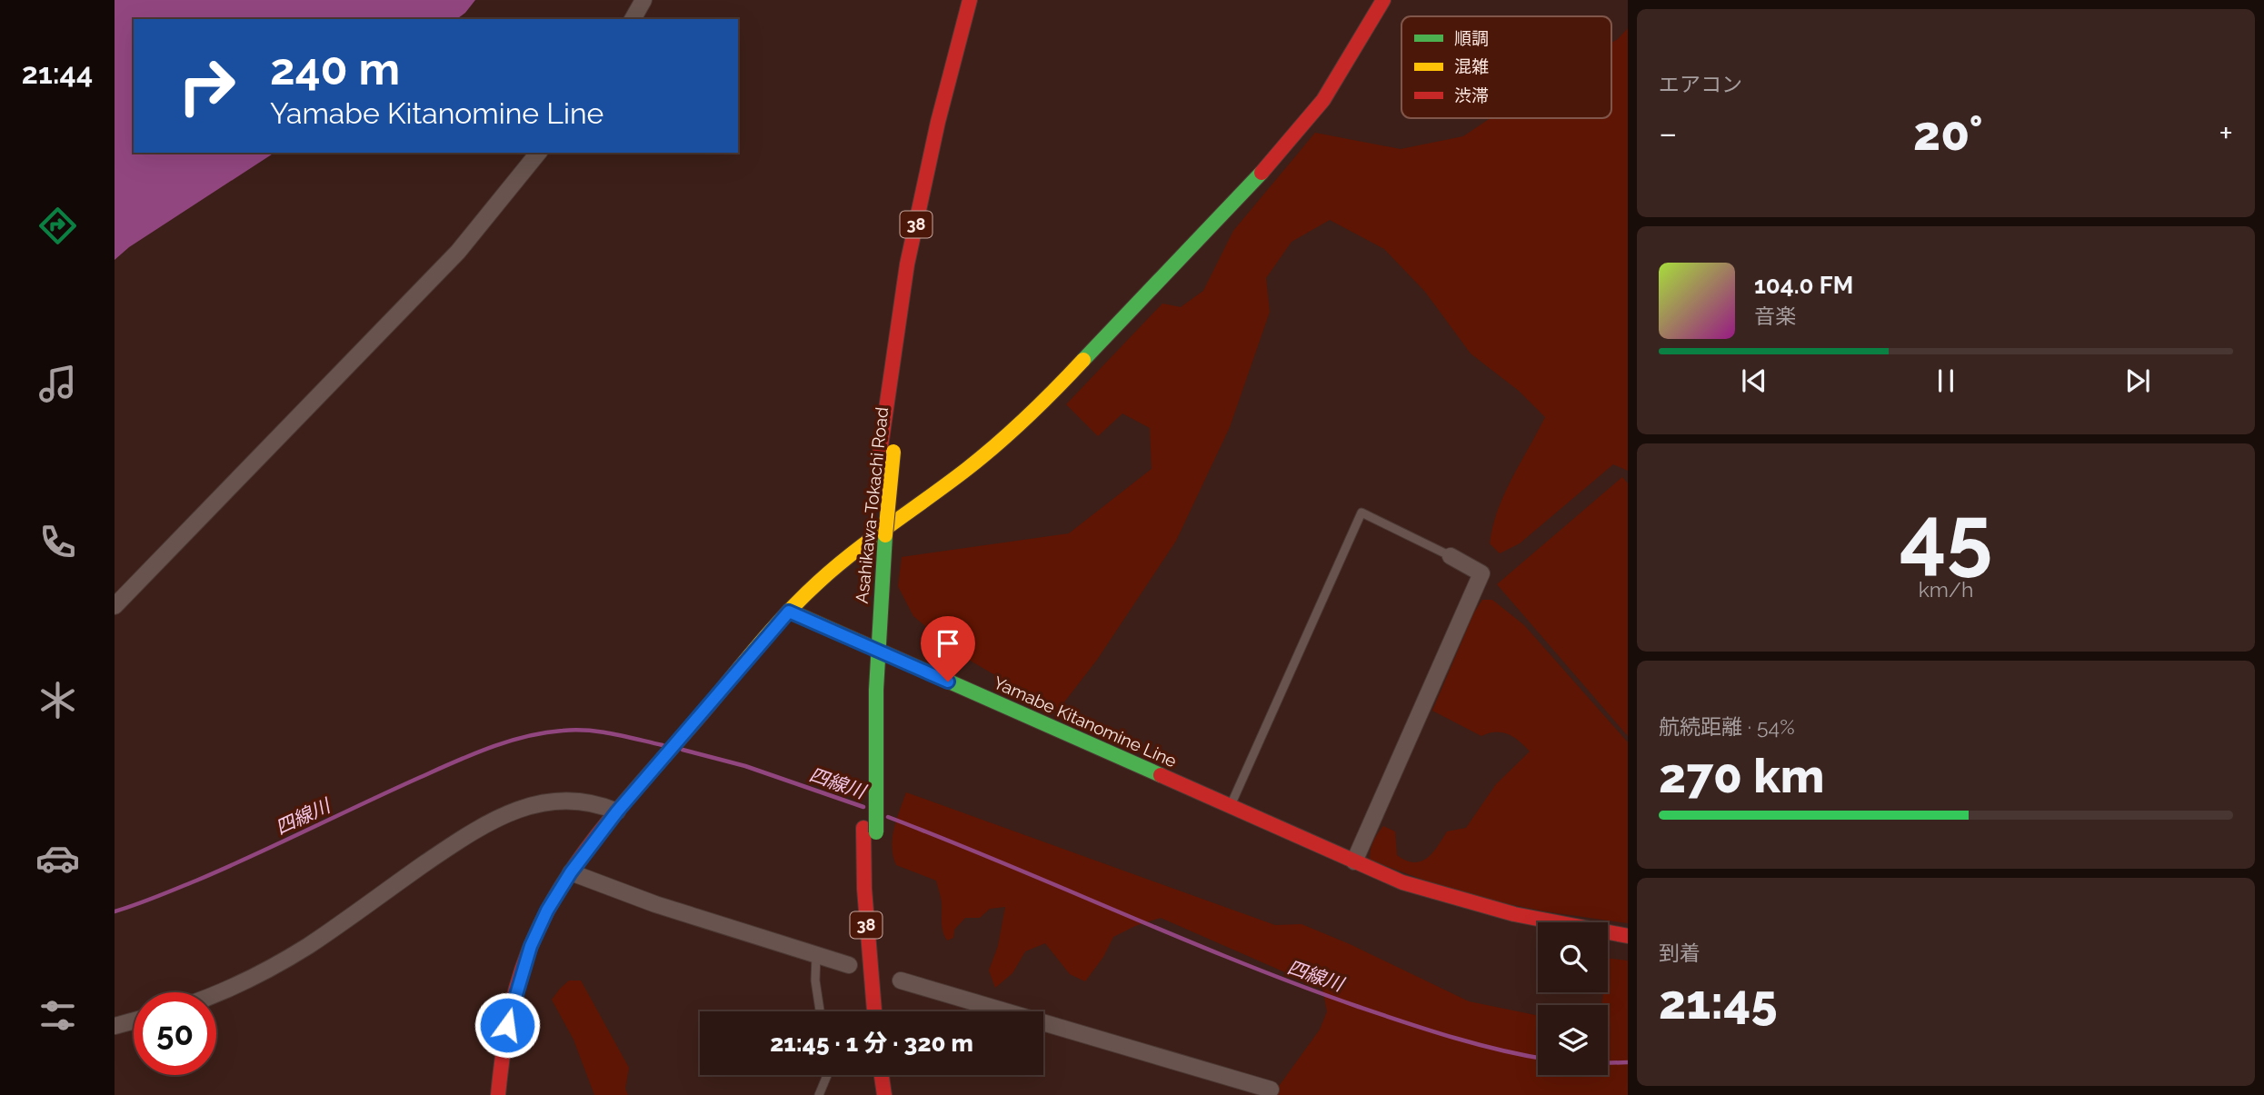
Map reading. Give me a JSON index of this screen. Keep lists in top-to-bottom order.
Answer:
{
  "streets": {
    "main road": ["38", "Asahikawa-Tokachi Road", "Yamabe Kitanomine Line"]
  },
  "water": ["四線川"],
  "legend": ["順調", "混雑", "渋滞"],
  "page": {
    "tabs": "21:44",
    "tile": [
      "エアコン",
      ["45", "km/h"],
      ["航続距離 · 54%", "270 km"],
      ["到着", "21:45"]
    ],
    "turn": ["240 m", "Yamabe Kitanomine Line"],
    "heat": ["−", "20°", "+"],
    "song": ["104.0 FM", "音楽"],
    "limit": "50",
    "trip": "21:45 · 1 分 · 320 m"
  }
}
